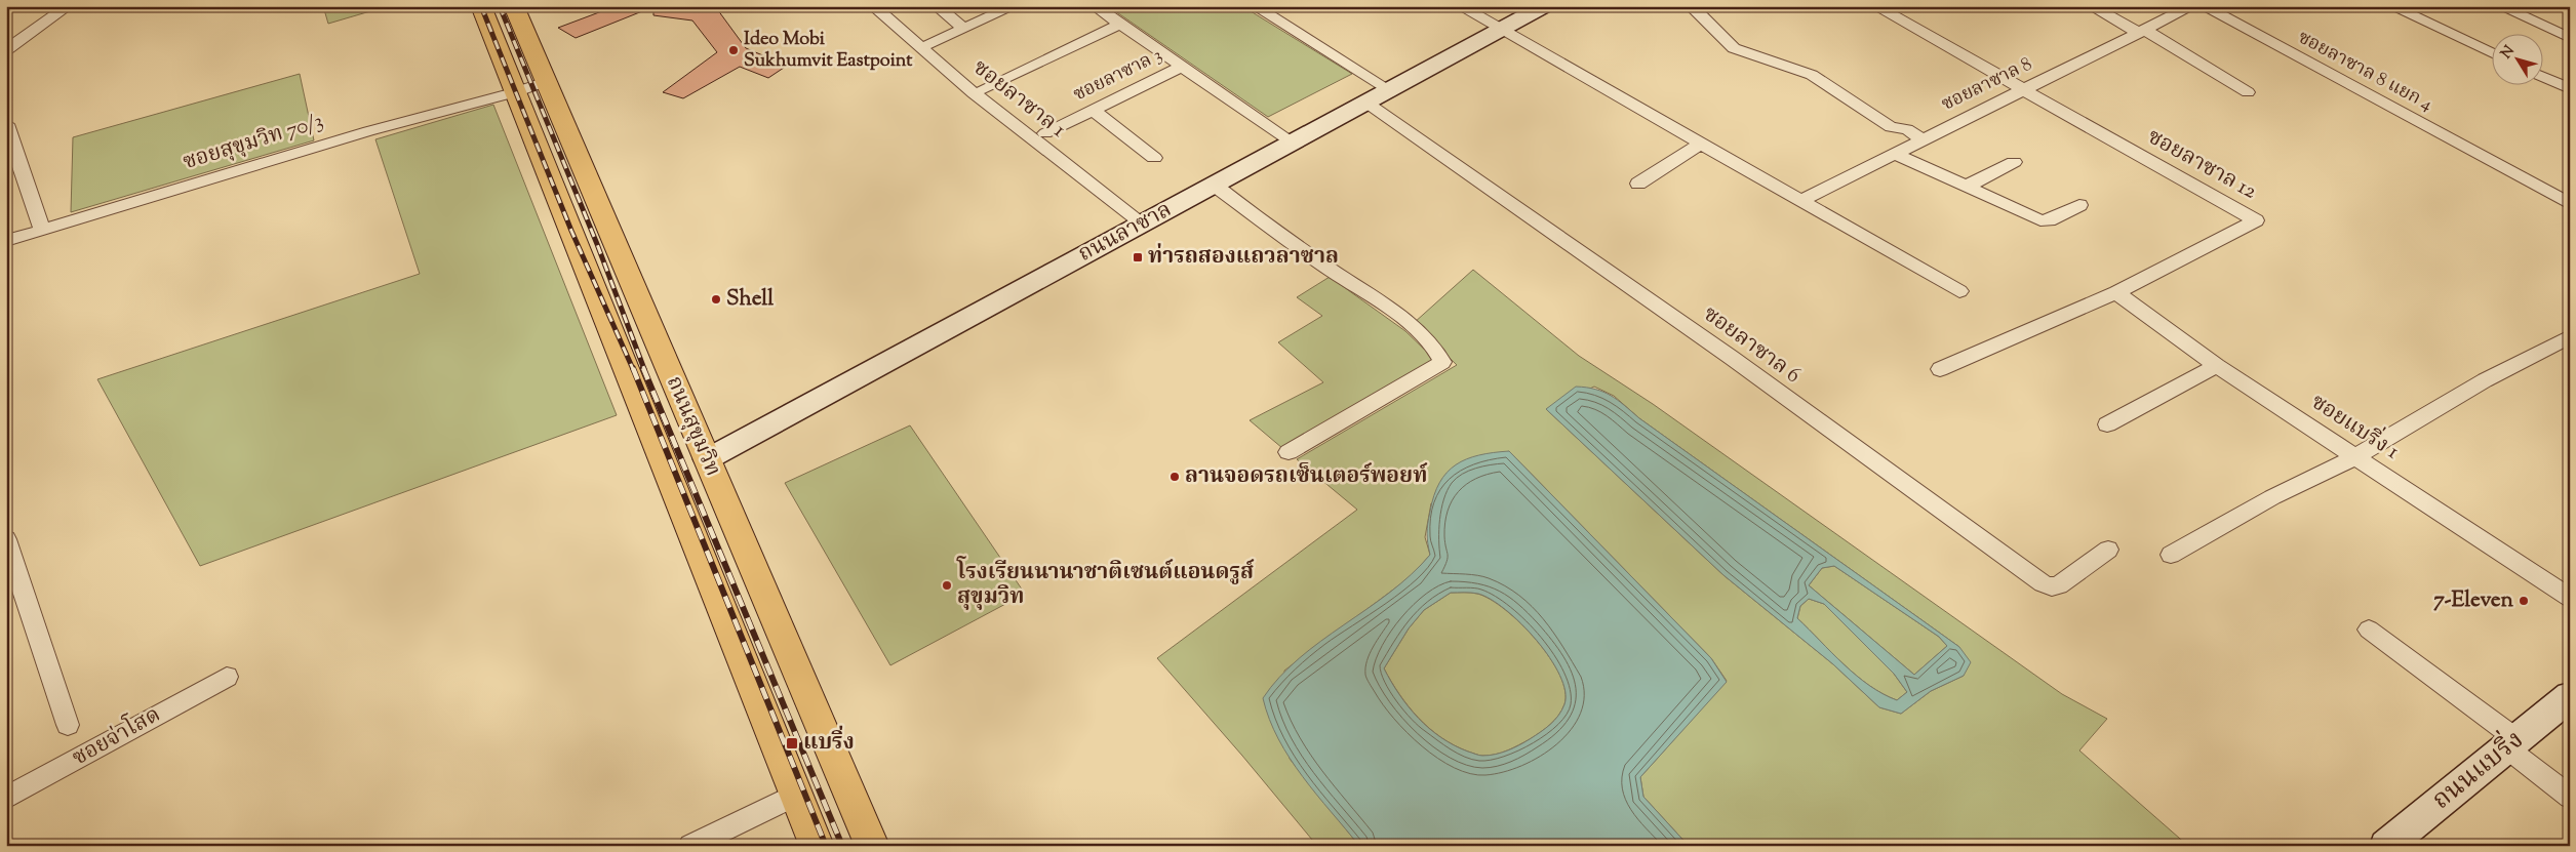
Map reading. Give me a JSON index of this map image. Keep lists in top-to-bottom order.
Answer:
{
  "streets": {
    "highway": ["ถนนสุขุมวิท"],
    "street": [
      "ซอยลาซาล 8 แยก 4",
      "ซอยลาซาล 3",
      "ซอยลาซาล 8",
      "ซอยลาซาล 1",
      "ซอยสุขุมวิท 70/3",
      "ซอยลาซาล 12",
      "ถนนลาซาล",
      "ซอยลาซาล 6",
      "ซอยแบริ่ง 1",
      "ซอยจ่าโสด",
      "ถนนแบริ่ง"
    ]
  },
  "crossings": [
    ["ซอยลาซาล 3", "ถนนลาซาล"],
    ["ซอยลาซาล 8", "ซอยลาซาล 12"],
    ["ซอยลาซาล 1", "ถนนลาซาล"],
    ["ซอยสุขุมวิท 70/3", "ถนนสุขุมวิท"],
    ["ซอยลาซาล 12", "ซอยแบริ่ง 1"],
    ["ถนนลาซาล", "ซอยลาซาล 6"],
    ["ถนนลาซาล", "ถนนสุขุมวิท"]
  ],
  "places": {
    "other": [
      "Ideo Mobi Sukhumvit Eastpoint",
      "Shell",
      "ลานจอดรถเซ็นเตอร์พอยท์",
      "โรงเรียนนานาชาติเซนต์แอนดรูส์ สุขุมวิท",
      "7-Eleven"
    ],
    "transit": ["ท่ารถสองแถวลาซาล", "แบริ่ง"]
  },
  "north": "top left"
}
